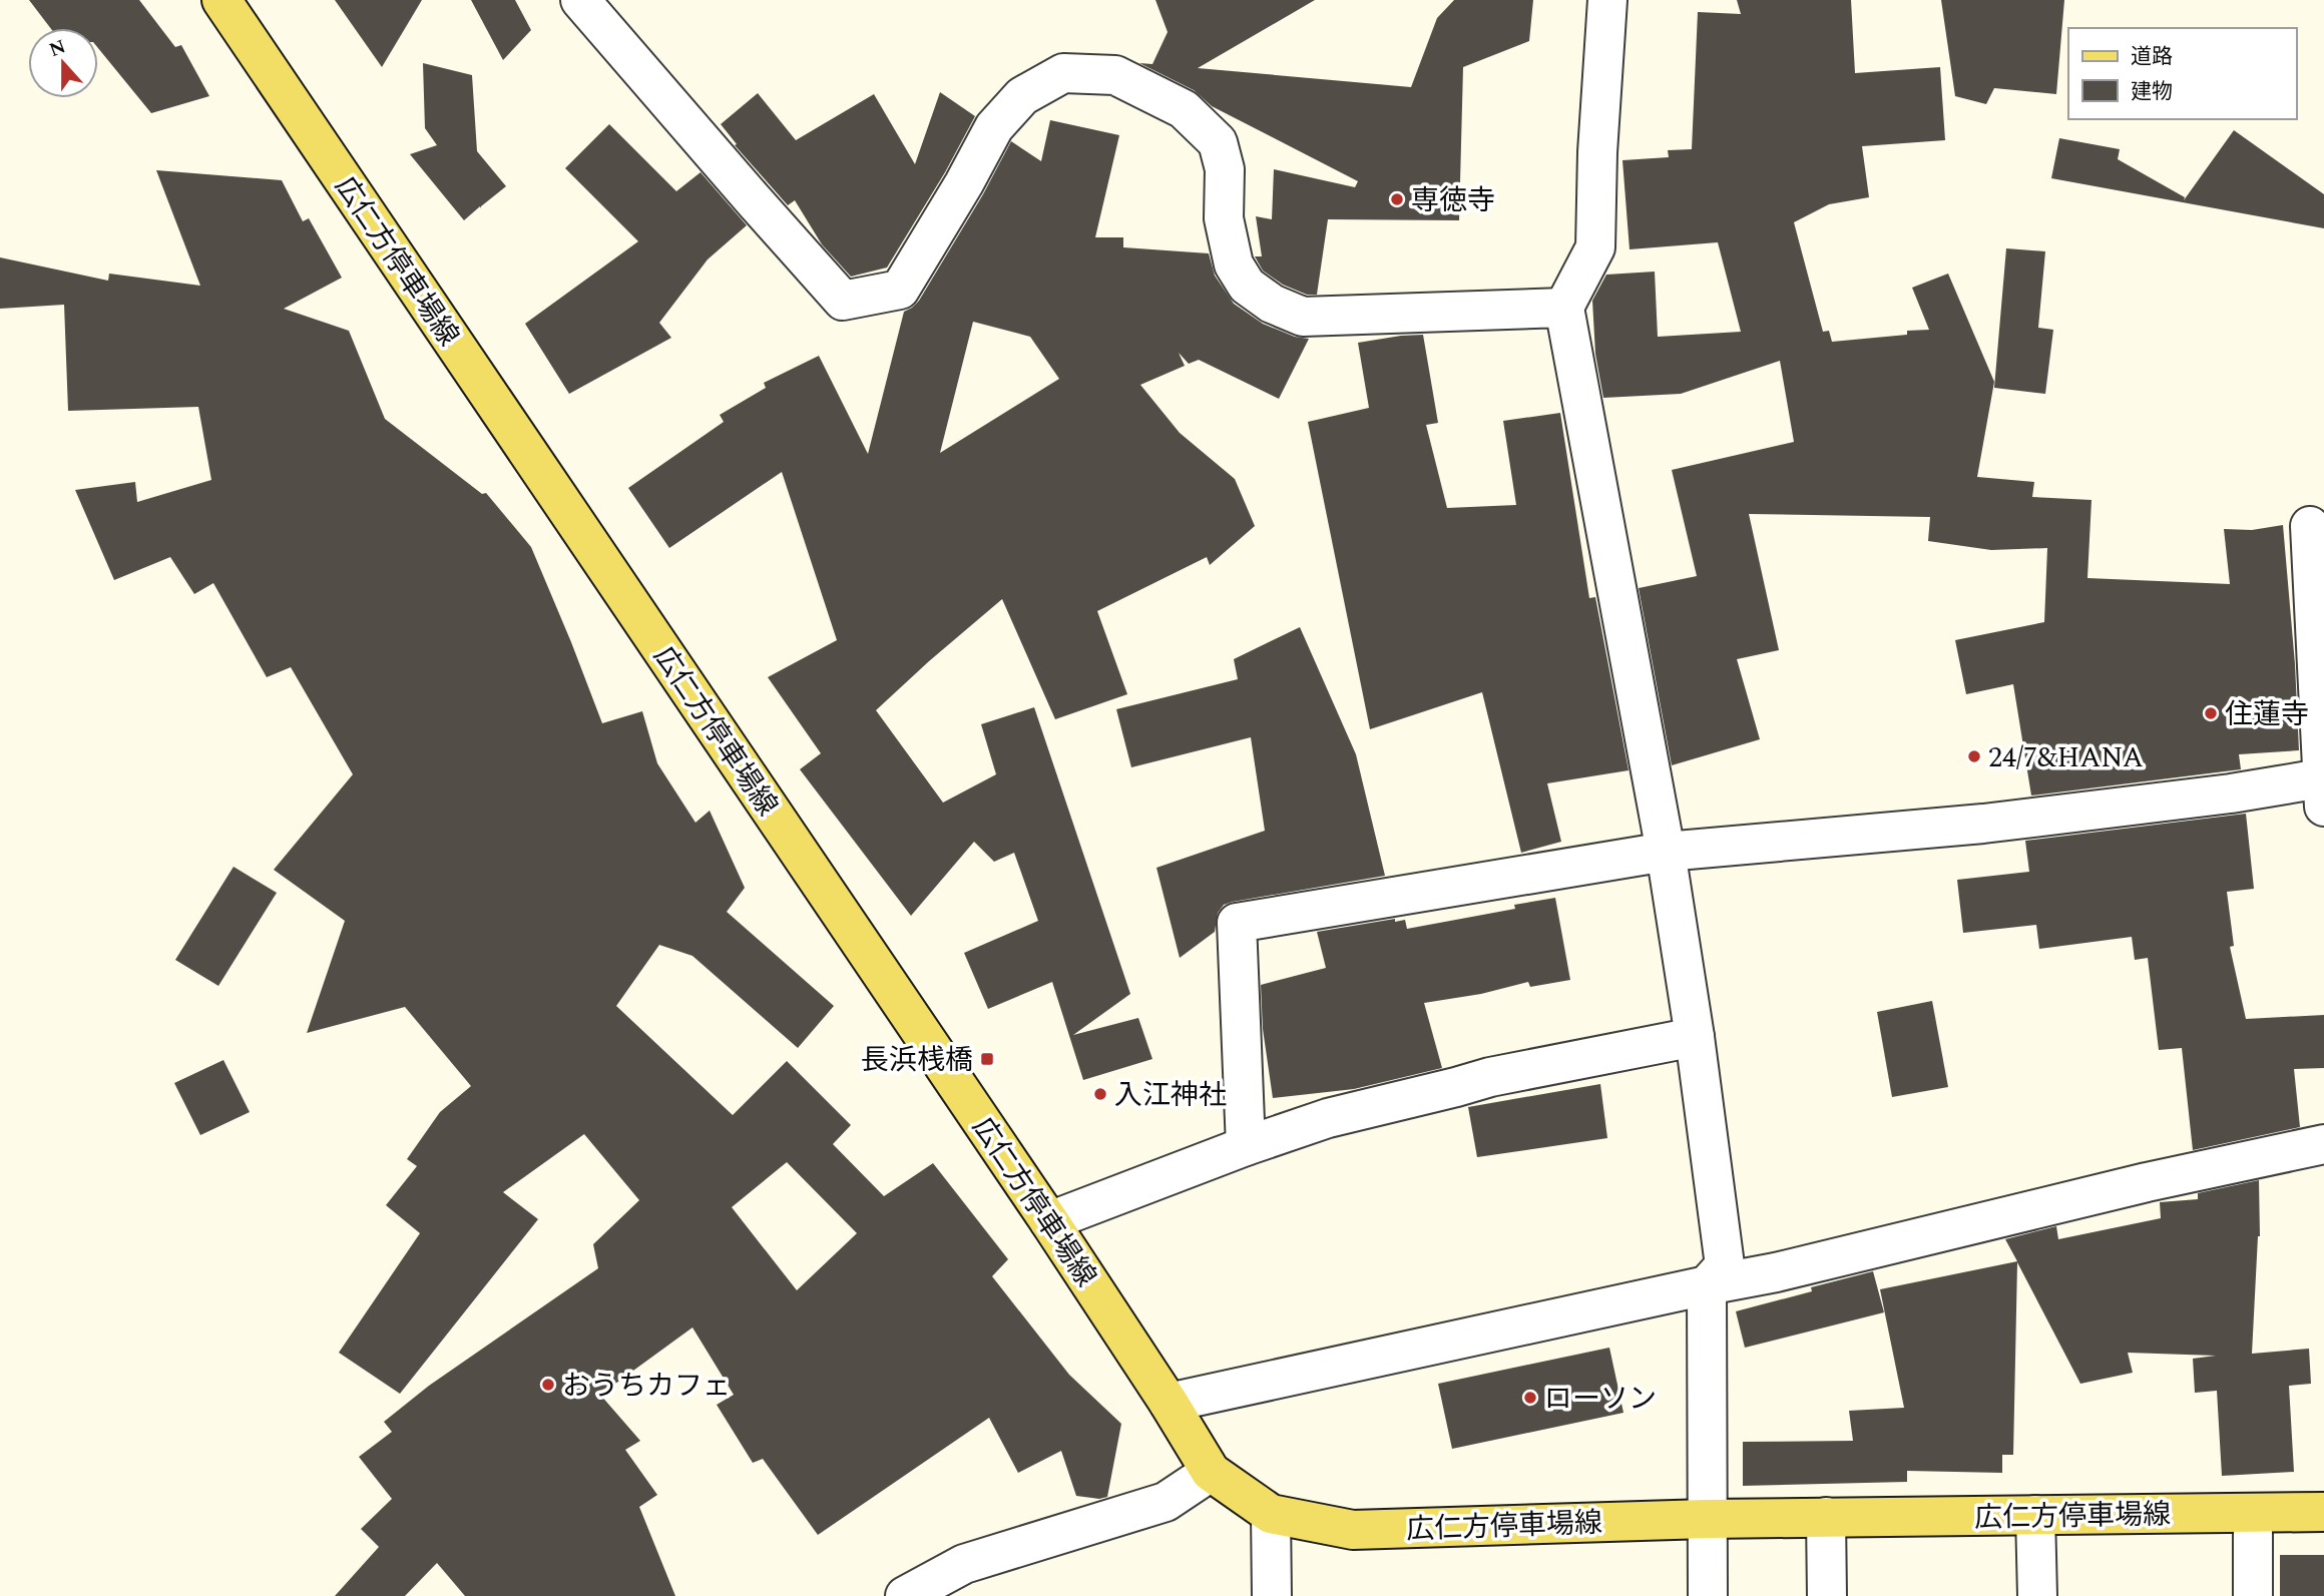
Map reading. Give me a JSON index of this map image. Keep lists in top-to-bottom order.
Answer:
{
  "streets": {
    "main road": ["広仁方停車場線"]
  },
  "places": {
    "other": [
      "専徳寺",
      "住蓮寺",
      "24/7&HANA",
      "入江神社",
      "おうちカフェ",
      "ローソン"
    ],
    "transit": ["長浜桟橋"]
  },
  "legend": ["道路", "建物"],
  "north": "top"
}
